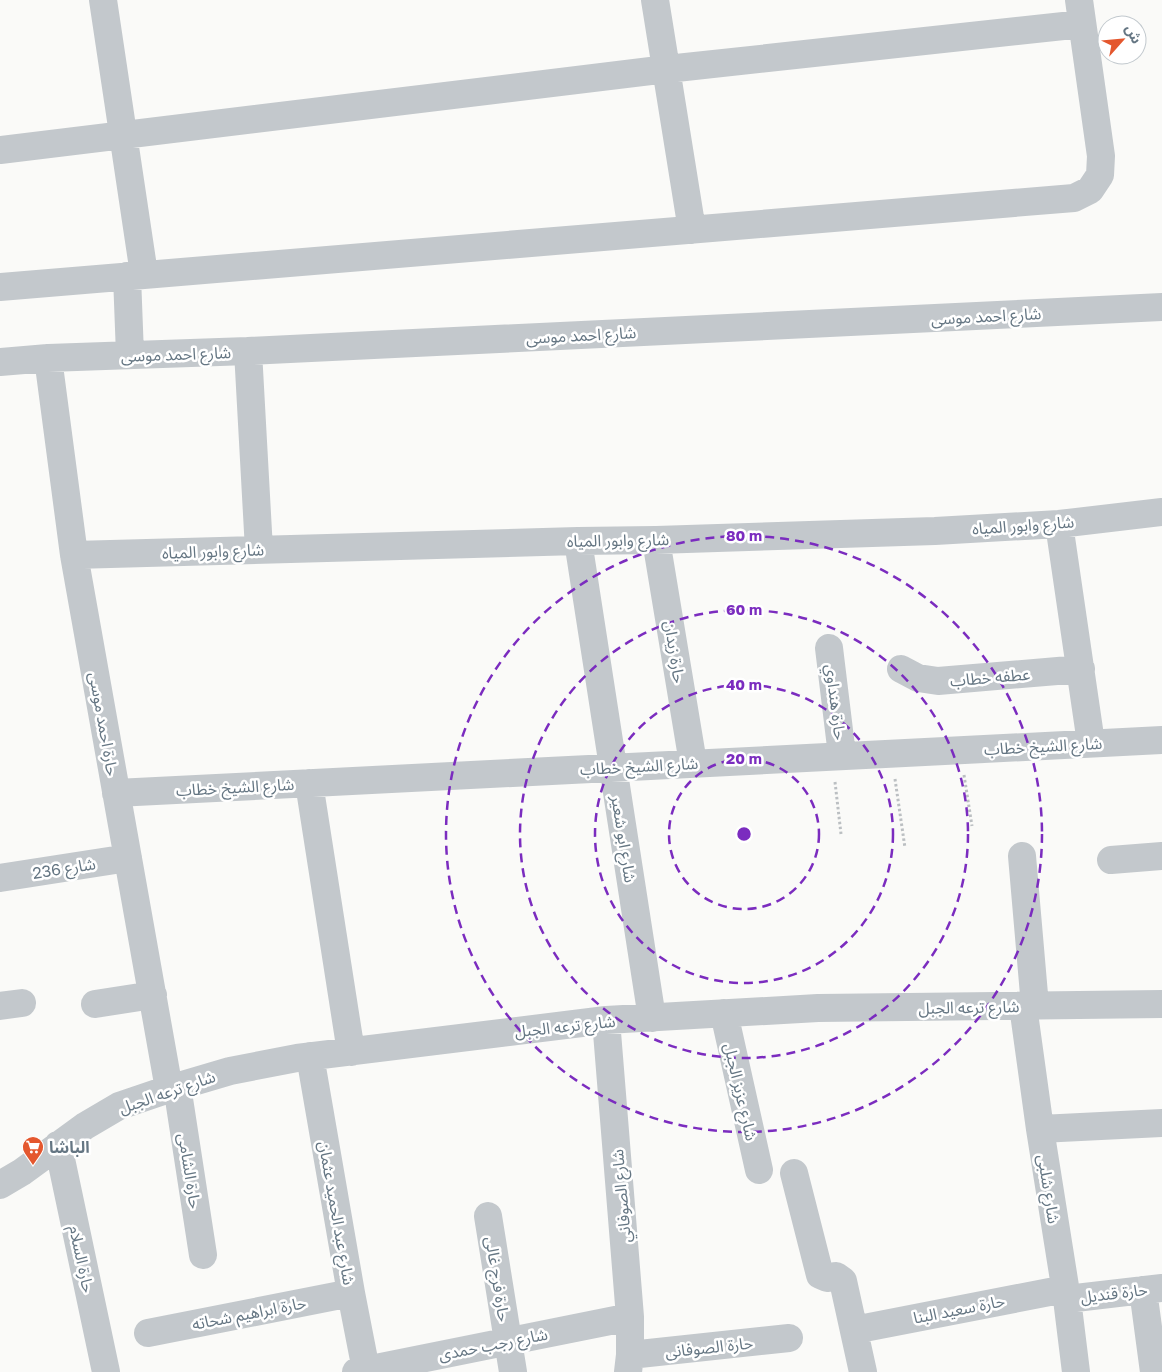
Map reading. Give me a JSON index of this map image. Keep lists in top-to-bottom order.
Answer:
{
  "streets": {
    "street": [
      "شارع احمد موسى",
      "شارع وابور المياه",
      "حارة زيدان",
      "عطفه خطاب",
      "حارة هنداوي",
      "حارة احمد موسى",
      "شارع الشيخ خطاب",
      "شارع ابو شعير",
      "شارع 236",
      "شارع ترعه الجبل",
      "شارع عزيز الجبل",
      "حارة الشامى",
      "شارع شلبى",
      "شارع الصوفاني",
      "شارع عبد الحميد عثمان",
      "حارة السلام",
      "حارة فرج غالى",
      "حارة قنديل",
      "حارة سعيد البنا",
      "حارة ابراهيم شحاته",
      "شارع رجب حمدى",
      "حارة الصوفانى"
    ]
  },
  "crossings": [
    ["شارع احمد موسى", "حارة احمد موسى"],
    ["شارع وابور المياه", "حارة زيدان"],
    ["شارع وابور المياه", "حارة احمد موسى"],
    ["شارع وابور المياه", "شارع ابو شعير"],
    ["حارة زيدان", "شارع الشيخ خطاب"],
    ["حارة هنداوي", "شارع الشيخ خطاب"],
    ["حارة احمد موسى", "شارع الشيخ خطاب"],
    ["حارة احمد موسى", "شارع 236"],
    ["حارة احمد موسى", "شارع ترعه الجبل"],
    ["حارة احمد موسى", "حارة الشامى"],
    ["شارع الشيخ خطاب", "شارع ابو شعير"],
    ["شارع ابو شعير", "شارع ترعه الجبل"],
    ["شارع ترعه الجبل", "شارع عزيز الجبل"],
    ["شارع ترعه الجبل", "حارة الشامى"],
    ["شارع ترعه الجبل", "شارع شلبى"],
    ["شارع ترعه الجبل", "شارع الصوفاني"],
    ["شارع ترعه الجبل", "شارع عبد الحميد عثمان"],
    ["شارع ترعه الجبل", "حارة السلام"],
    ["شارع شلبى", "حارة قنديل"],
    ["شارع شلبى", "حارة سعيد البنا"],
    ["شارع الصوفاني", "شارع رجب حمدى"],
    ["شارع الصوفاني", "حارة الصوفانى"],
    ["شارع عبد الحميد عثمان", "حارة ابراهيم شحاته"],
    ["شارع عبد الحميد عثمان", "شارع رجب حمدى"],
    ["حارة فرج غالى", "شارع رجب حمدى"],
    ["حارة قنديل", "حارة سعيد البنا"]
  ],
  "places": {
    "supermarket": ["الباشا"]
  },
  "north": "top right",
  "rings": [
    "80 m",
    "60 m",
    "40 m",
    "20 m"
  ]
}
